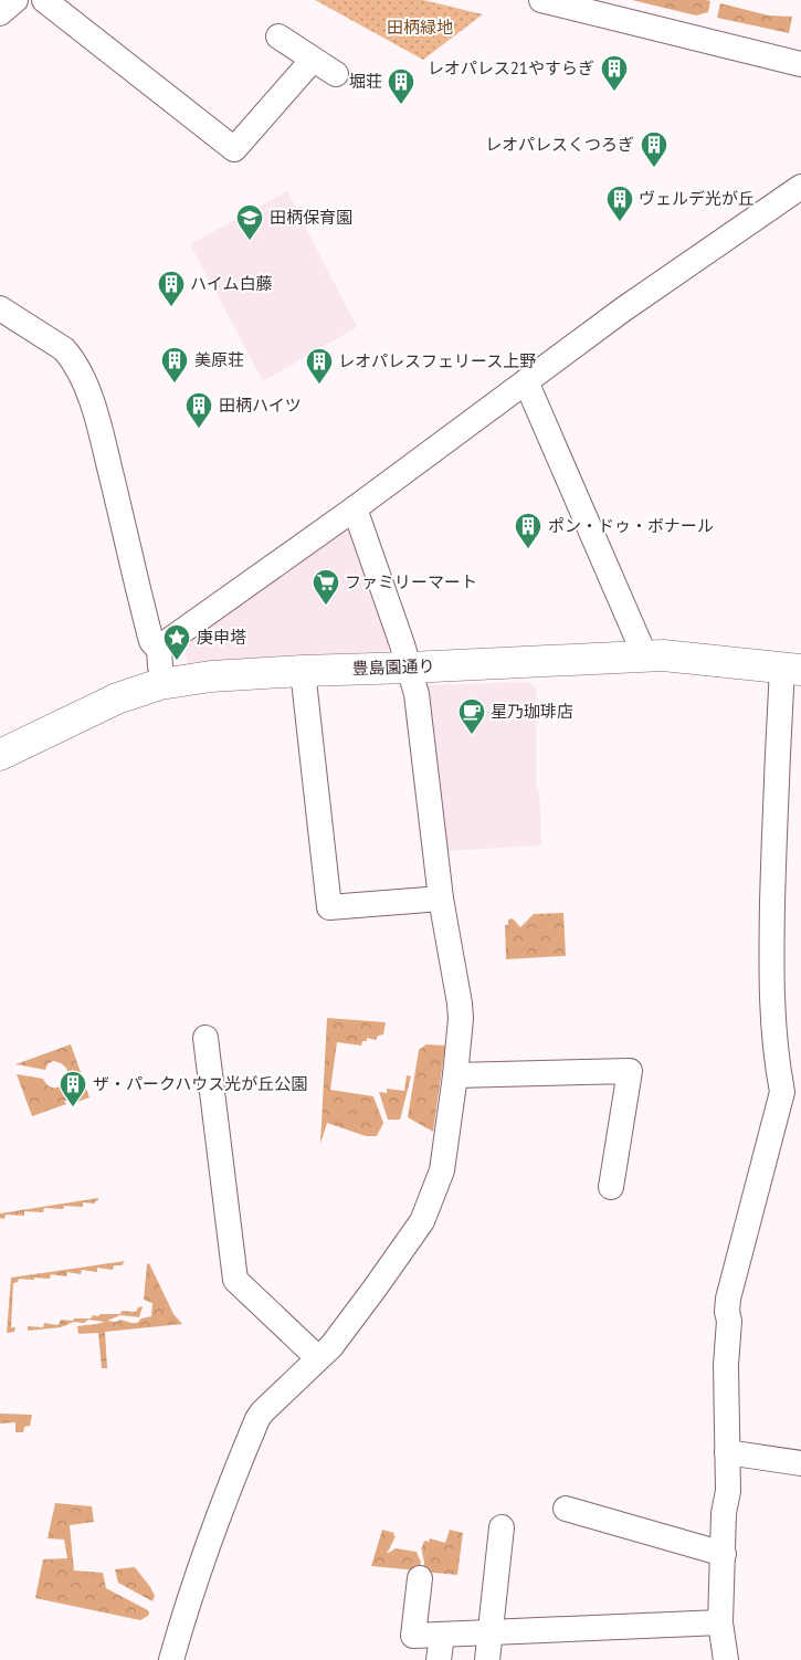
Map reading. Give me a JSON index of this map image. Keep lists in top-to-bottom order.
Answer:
{
  "streets": {
    "street": ["豊島園通り"]
  },
  "parks": ["田柄緑地"],
  "places": {
    "building": [
      "レオパレス21やすらぎ",
      "堀荘",
      "レオパレスくつろぎ",
      "ヴェルデ光が丘",
      "ハイム白藤",
      "美原荘",
      "レオパレスフェリース上野",
      "田柄ハイツ",
      "ポン・ドゥ・ボナール",
      "ザ・パークハウス光が丘公園"
    ],
    "school or university": ["田柄保育園"],
    "supermarket": ["ファミリーマート"],
    "place": ["庚申塔"],
    "cafe": ["星乃珈琲店"]
  }
}
